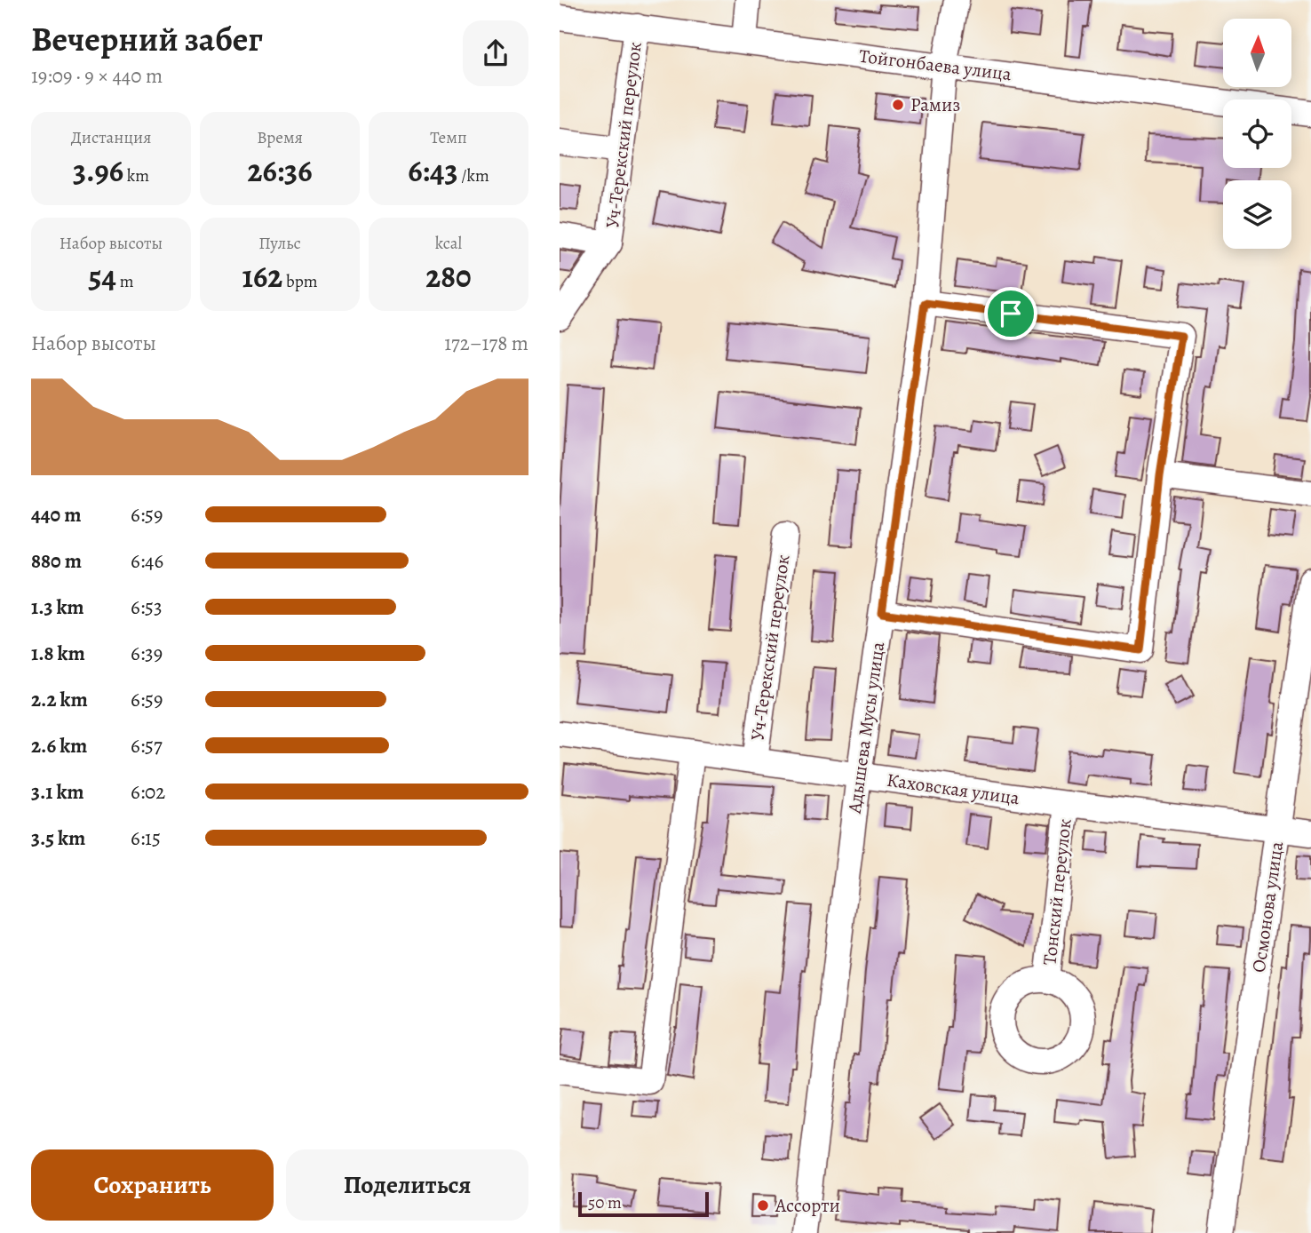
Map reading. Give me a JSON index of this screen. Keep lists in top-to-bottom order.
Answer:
{
  "streets": {
    "street": [
      "Тойгонбаева улица",
      "Уч-Терекский переулок",
      "Адышева Мусы улица",
      "Каховская улица",
      "Тонский переулок",
      "Осмонова улица"
    ]
  },
  "crossings": [
    ["Тойгонбаева улица", "Уч-Терекский переулок"],
    ["Тойгонбаева улица", "Адышева Мусы улица"],
    ["Уч-Терекский переулок", "Каховская улица"],
    ["Адышева Мусы улица", "Каховская улица"],
    ["Каховская улица", "Тонский переулок"],
    ["Каховская улица", "Осмонова улица"]
  ],
  "places": ["Рамиз", "Ассорти"],
  "scale_bar": "50 m",
  "north": "top",
  "page": {
    "heading": ["Вечерний забег", "19:09 · 9 × 440 m"],
    "stats": [
      ["Дистанция", "3.96 km"],
      ["Время", "26:36"],
      ["Темп", "6:43 /km"],
      ["Набор высоты", "54 m"],
      ["Пульс", "162 bpm"],
      ["kcal", "280"]
    ],
    "chart": ["Набор высоты", "172–178 m"],
    "list": [
      {
        "name": "440 m",
        "note": "6:59"
      },
      {
        "name": "880 m",
        "note": "6:46"
      },
      {
        "name": "1.3 km",
        "note": "6:53"
      },
      {
        "name": "1.8 km",
        "note": "6:39"
      },
      {
        "name": "2.2 km",
        "note": "6:59"
      },
      {
        "name": "2.6 km",
        "note": "6:57"
      },
      {
        "name": "3.1 km",
        "note": "6:02"
      },
      {
        "name": "3.5 km",
        "note": "6:15"
      }
    ],
    "buttons": ["Сохранить", "Поделиться"],
    "scale": "50 m"
  }
}
